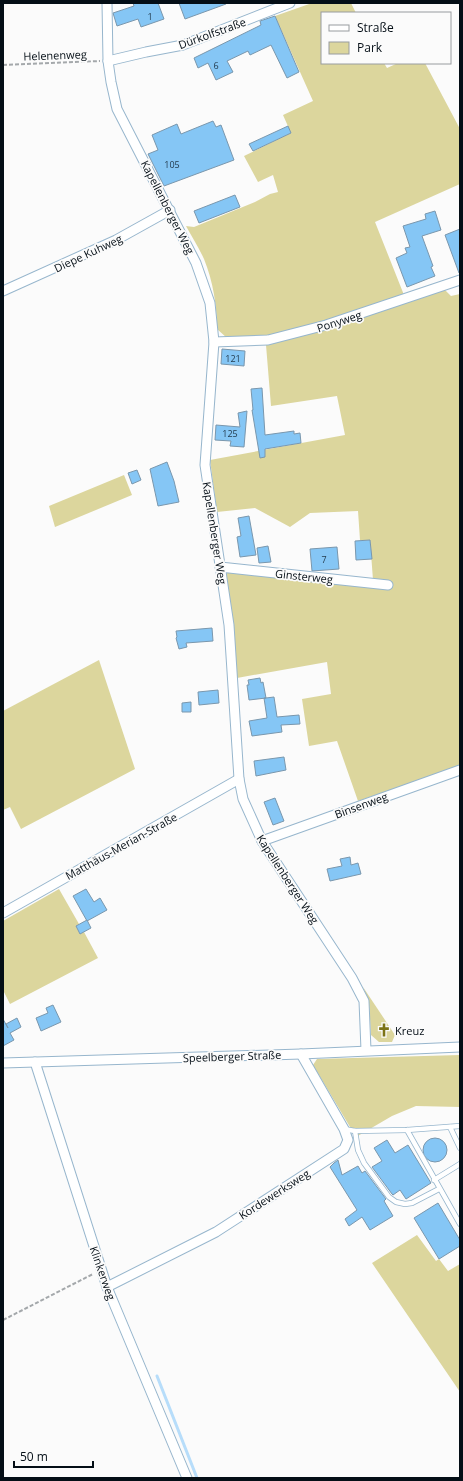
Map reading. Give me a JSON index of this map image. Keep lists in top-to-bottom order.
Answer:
{
  "streets": {
    "street": [
      "Dürkolfstraße",
      "Kapellenberger Weg",
      "Diepe Kuhweg",
      "Ponyweg",
      "Ginsterweg",
      "Binsenweg",
      "Matthäus-Merian-Straße",
      "Speelberger Straße",
      "Kordewerksweg",
      "Klinkerweg"
    ],
    "path": ["Helenenweg"]
  },
  "crossings": [
    ["Dürkolfstraße", "Helenenweg"],
    ["Dürkolfstraße", "Kapellenberger Weg"],
    ["Helenenweg", "Kapellenberger Weg"],
    ["Kapellenberger Weg", "Diepe Kuhweg"],
    ["Kapellenberger Weg", "Ponyweg"],
    ["Kapellenberger Weg", "Ginsterweg"],
    ["Kapellenberger Weg", "Binsenweg"],
    ["Kapellenberger Weg", "Matthäus-Merian-Straße"],
    ["Kapellenberger Weg", "Speelberger Straße"],
    ["Speelberger Straße", "Kordewerksweg"],
    ["Speelberger Straße", "Klinkerweg"],
    ["Kordewerksweg", "Klinkerweg"]
  ],
  "places": {
    "church": ["Kreuz"]
  },
  "house_numbers": [
    "1",
    "6",
    "105",
    "121",
    "125",
    "7"
  ],
  "legend": ["Straße", "Park"],
  "scale_bar": "50 m"
}
